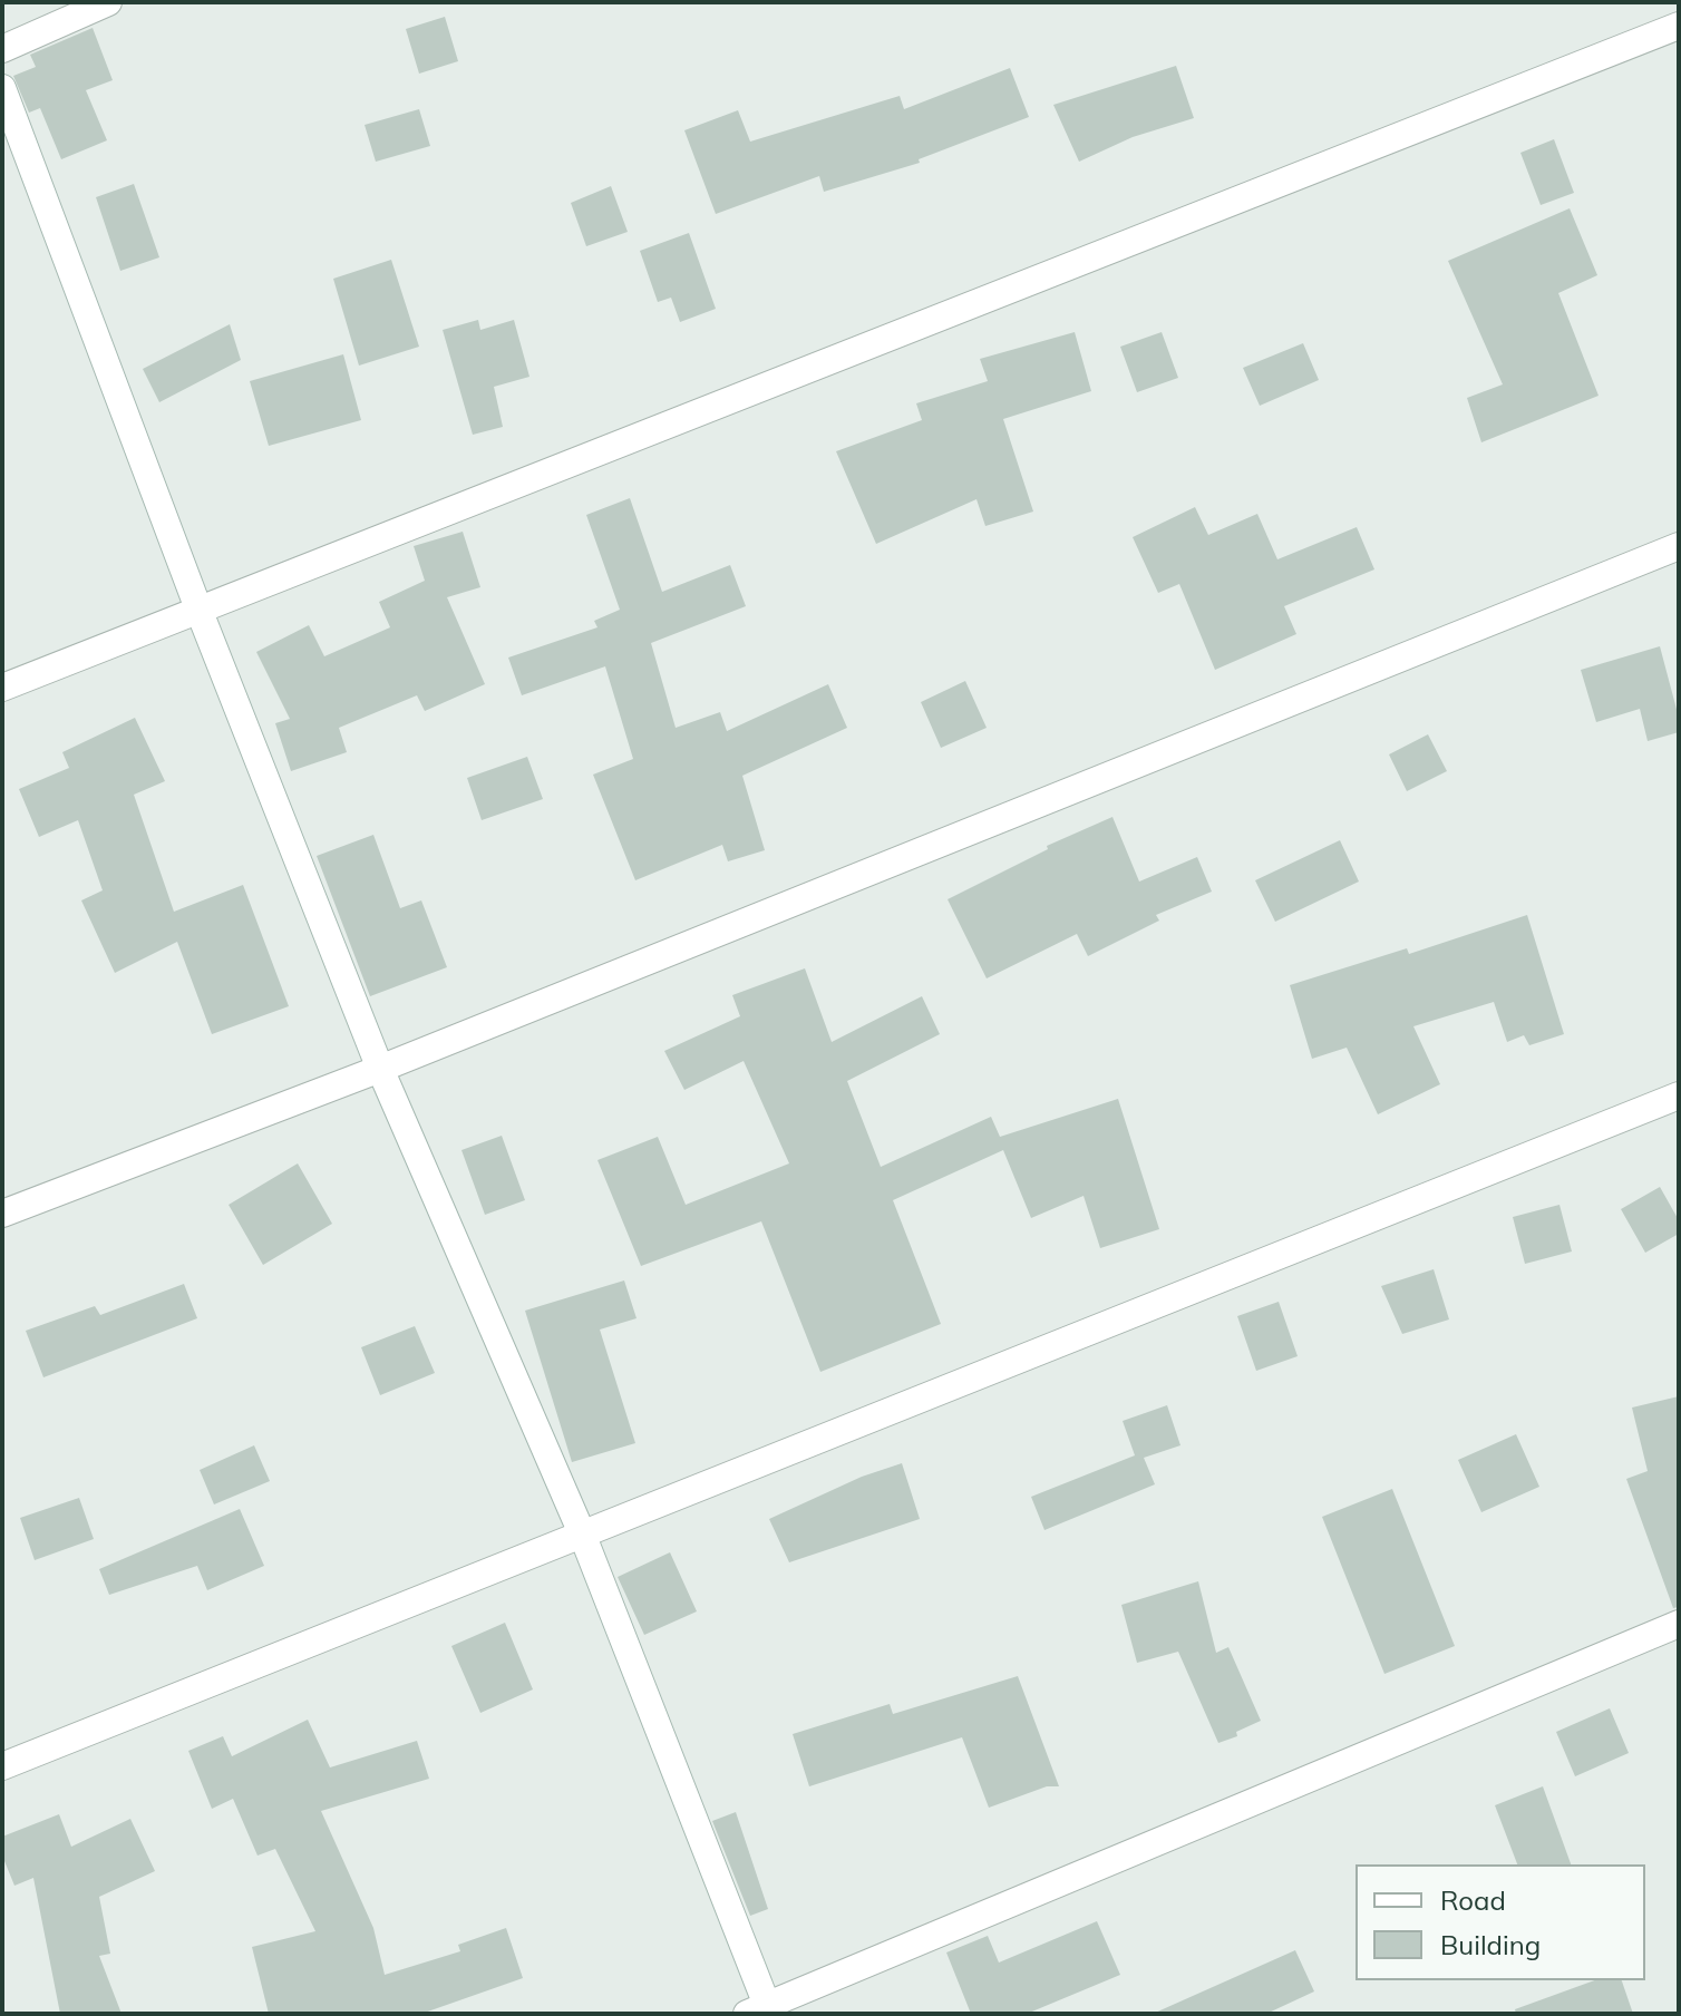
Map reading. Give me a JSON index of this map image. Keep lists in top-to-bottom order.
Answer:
{
  "legend": ["Road", "Building"]
}
